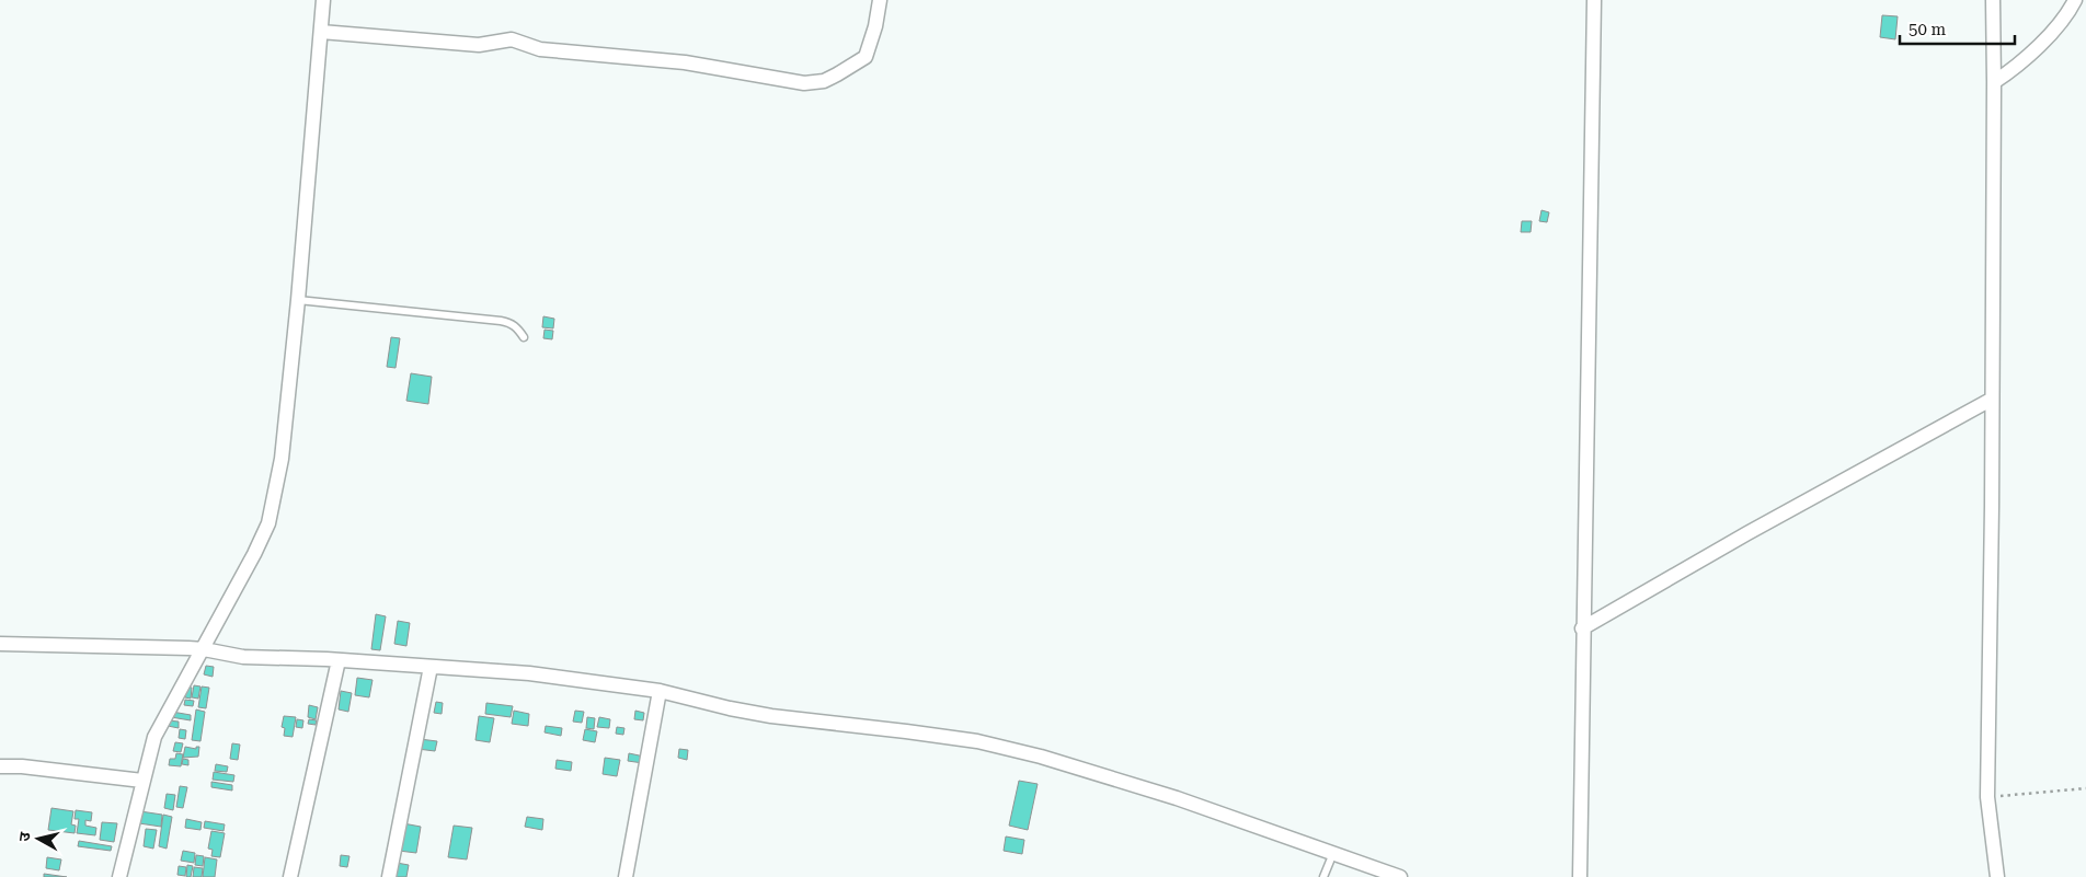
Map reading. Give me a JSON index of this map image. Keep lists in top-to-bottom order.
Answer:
{
  "scale_bar": "50 m",
  "north": "left"
}
